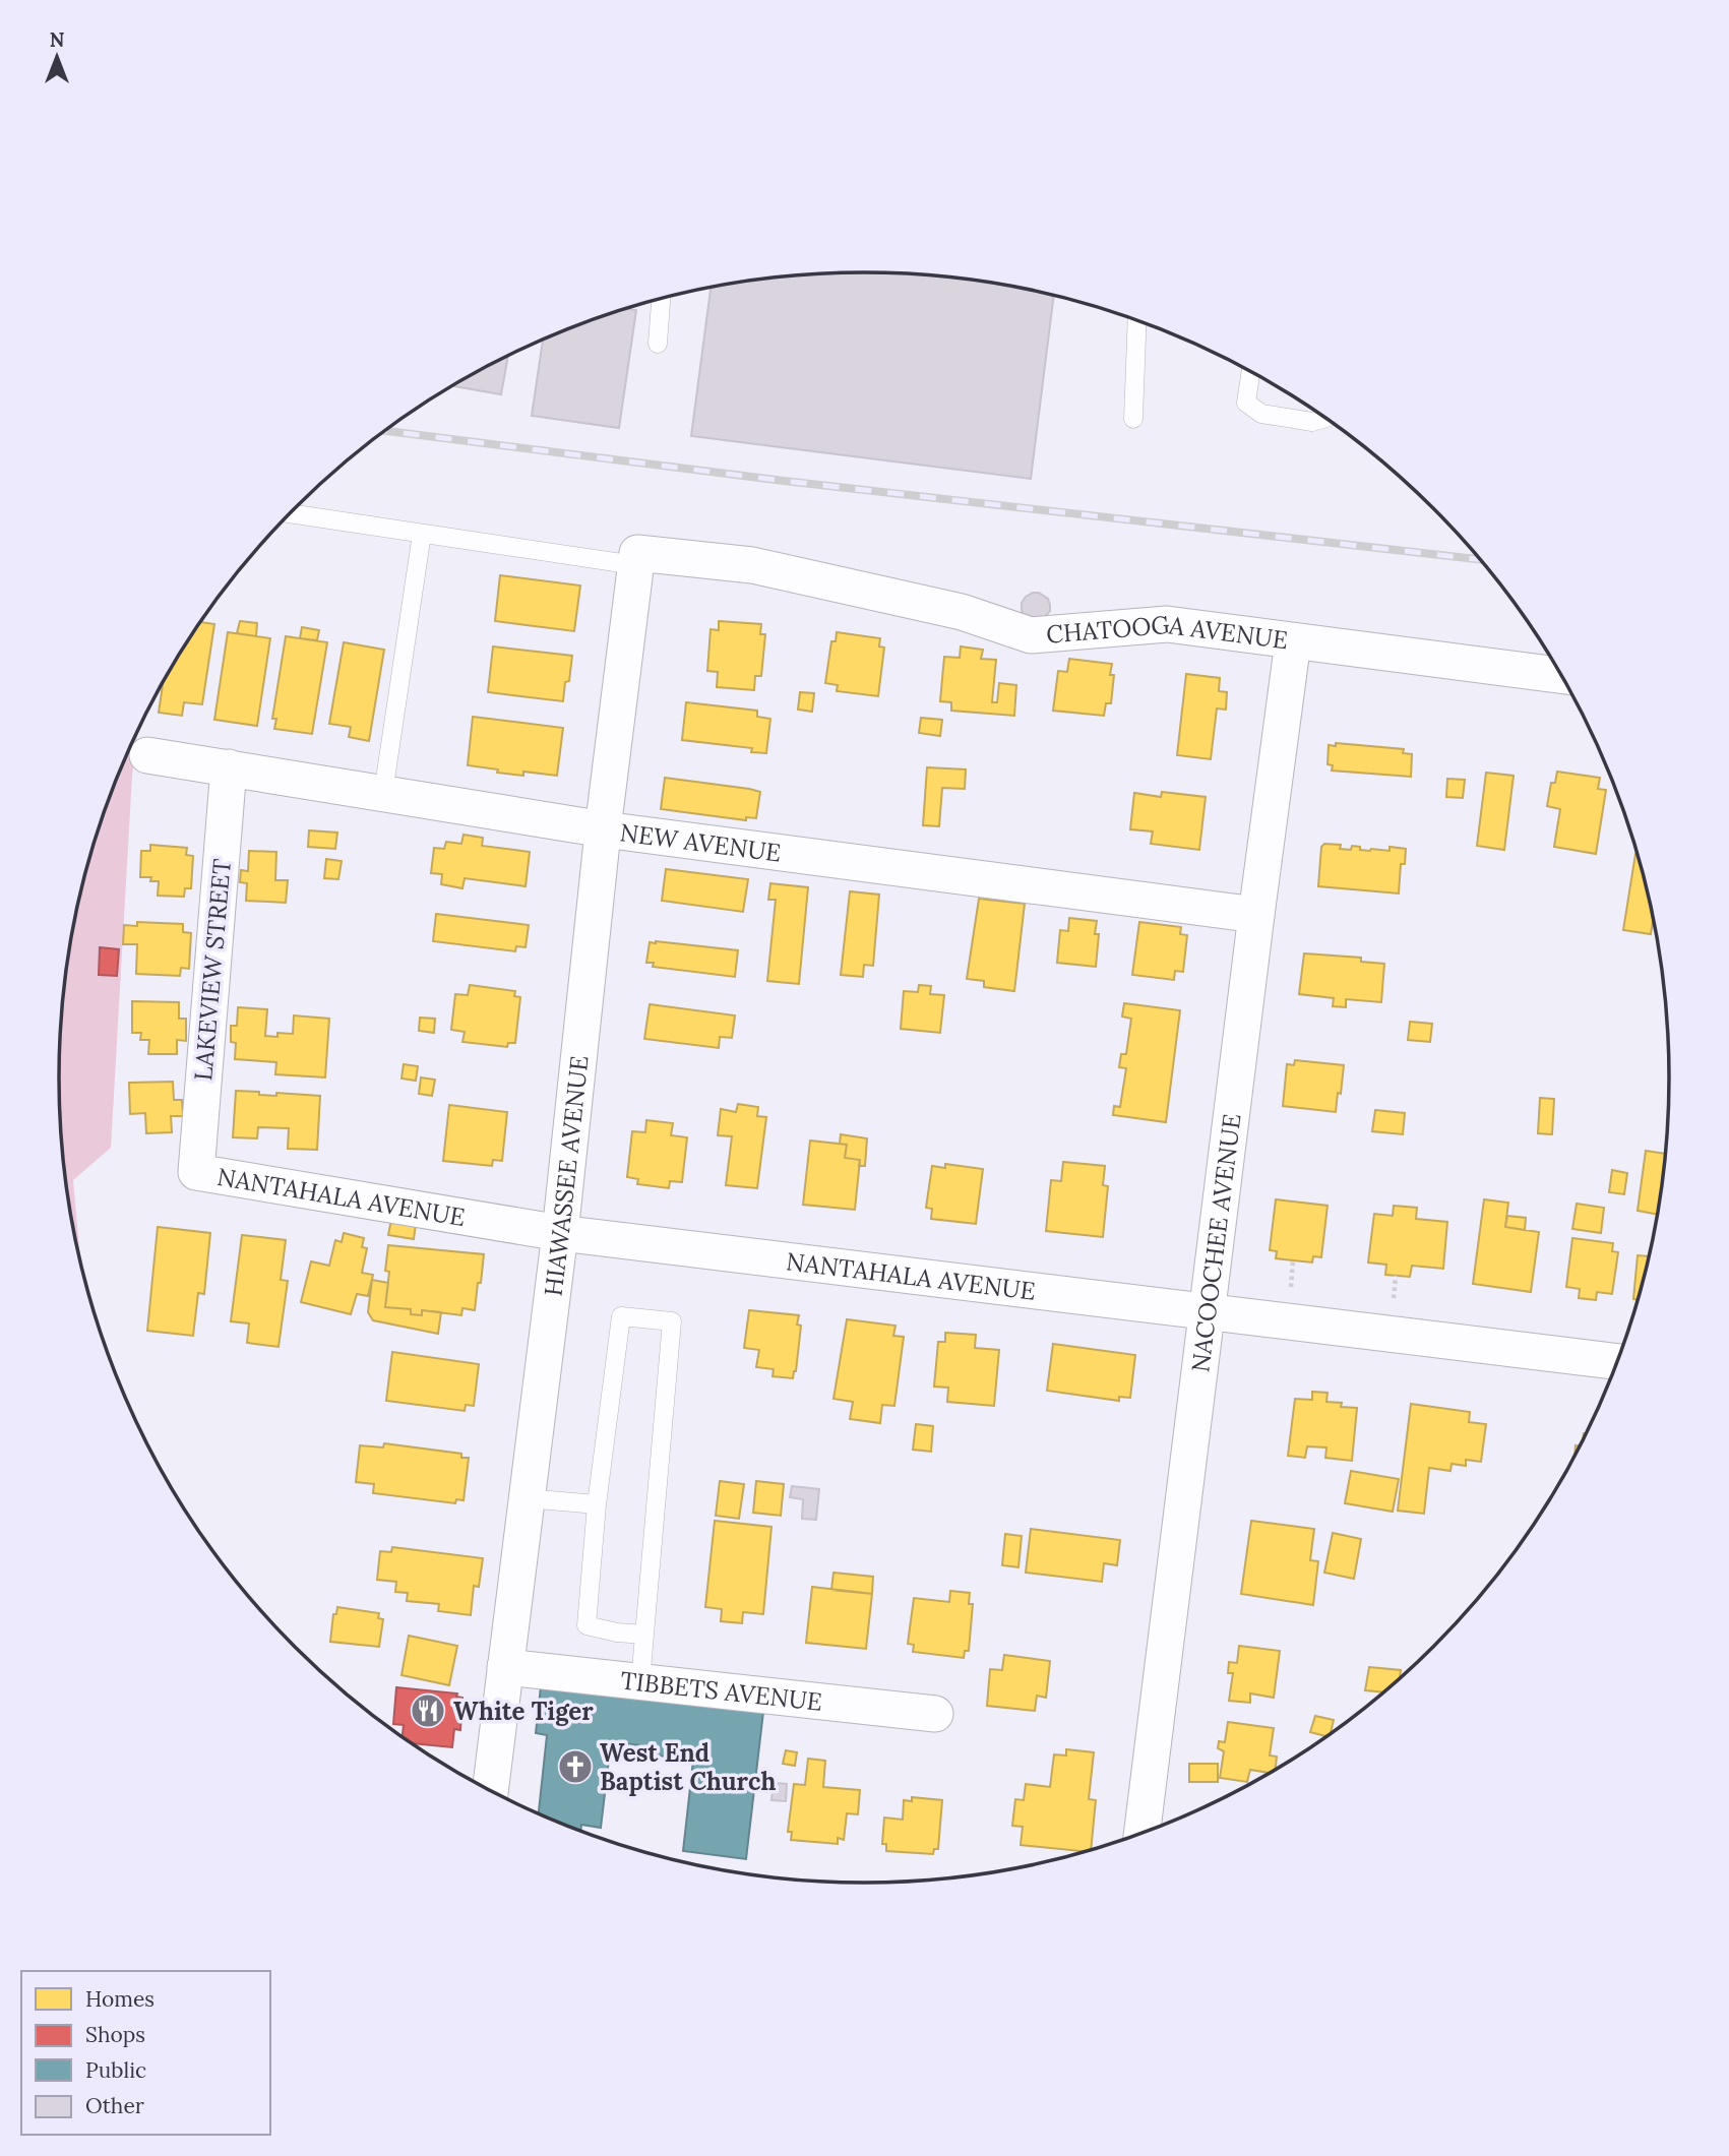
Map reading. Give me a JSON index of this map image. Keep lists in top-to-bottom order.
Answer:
{
  "streets": {
    "street": [
      "CHATOOGA AVENUE",
      "NEW AVENUE",
      "LAKEVIEW STREET",
      "HIAWASSEE AVENUE",
      "NANTAHALA AVENUE",
      "NACOOCHEE AVENUE",
      "TIBBETS AVENUE"
    ]
  },
  "crossings": [
    ["CHATOOGA AVENUE", "HIAWASSEE AVENUE"],
    ["CHATOOGA AVENUE", "NACOOCHEE AVENUE"],
    ["NEW AVENUE", "LAKEVIEW STREET"],
    ["NEW AVENUE", "HIAWASSEE AVENUE"],
    ["NEW AVENUE", "NACOOCHEE AVENUE"],
    ["LAKEVIEW STREET", "NANTAHALA AVENUE"],
    ["HIAWASSEE AVENUE", "NANTAHALA AVENUE"],
    ["HIAWASSEE AVENUE", "TIBBETS AVENUE"],
    ["NANTAHALA AVENUE", "NACOOCHEE AVENUE"]
  ],
  "places": {
    "restaurant": ["White Tiger"],
    "church": ["West End Baptist Church"]
  },
  "legend": [
    "Homes",
    "Shops",
    "Public",
    "Other"
  ],
  "north": "top"
}
